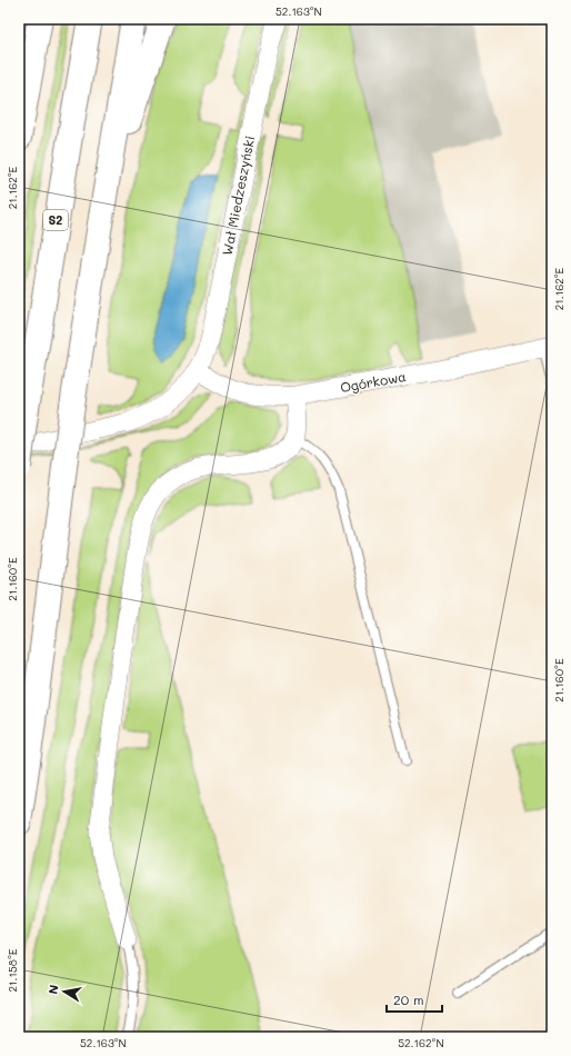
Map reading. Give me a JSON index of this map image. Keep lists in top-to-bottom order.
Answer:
{
  "streets": {
    "highway": ["S2"],
    "street": ["Wał Miedzeszyński", "Ogórkowa"]
  },
  "crossings": [
    ["Wał Miedzeszyński", "Ogórkowa"]
  ],
  "scale_bar": "20 m",
  "north": "left",
  "coordinates": [
    "52.163°N",
    "21.162°E",
    "21.160°E",
    "21.158°E",
    "52.162°N"
  ]
}
